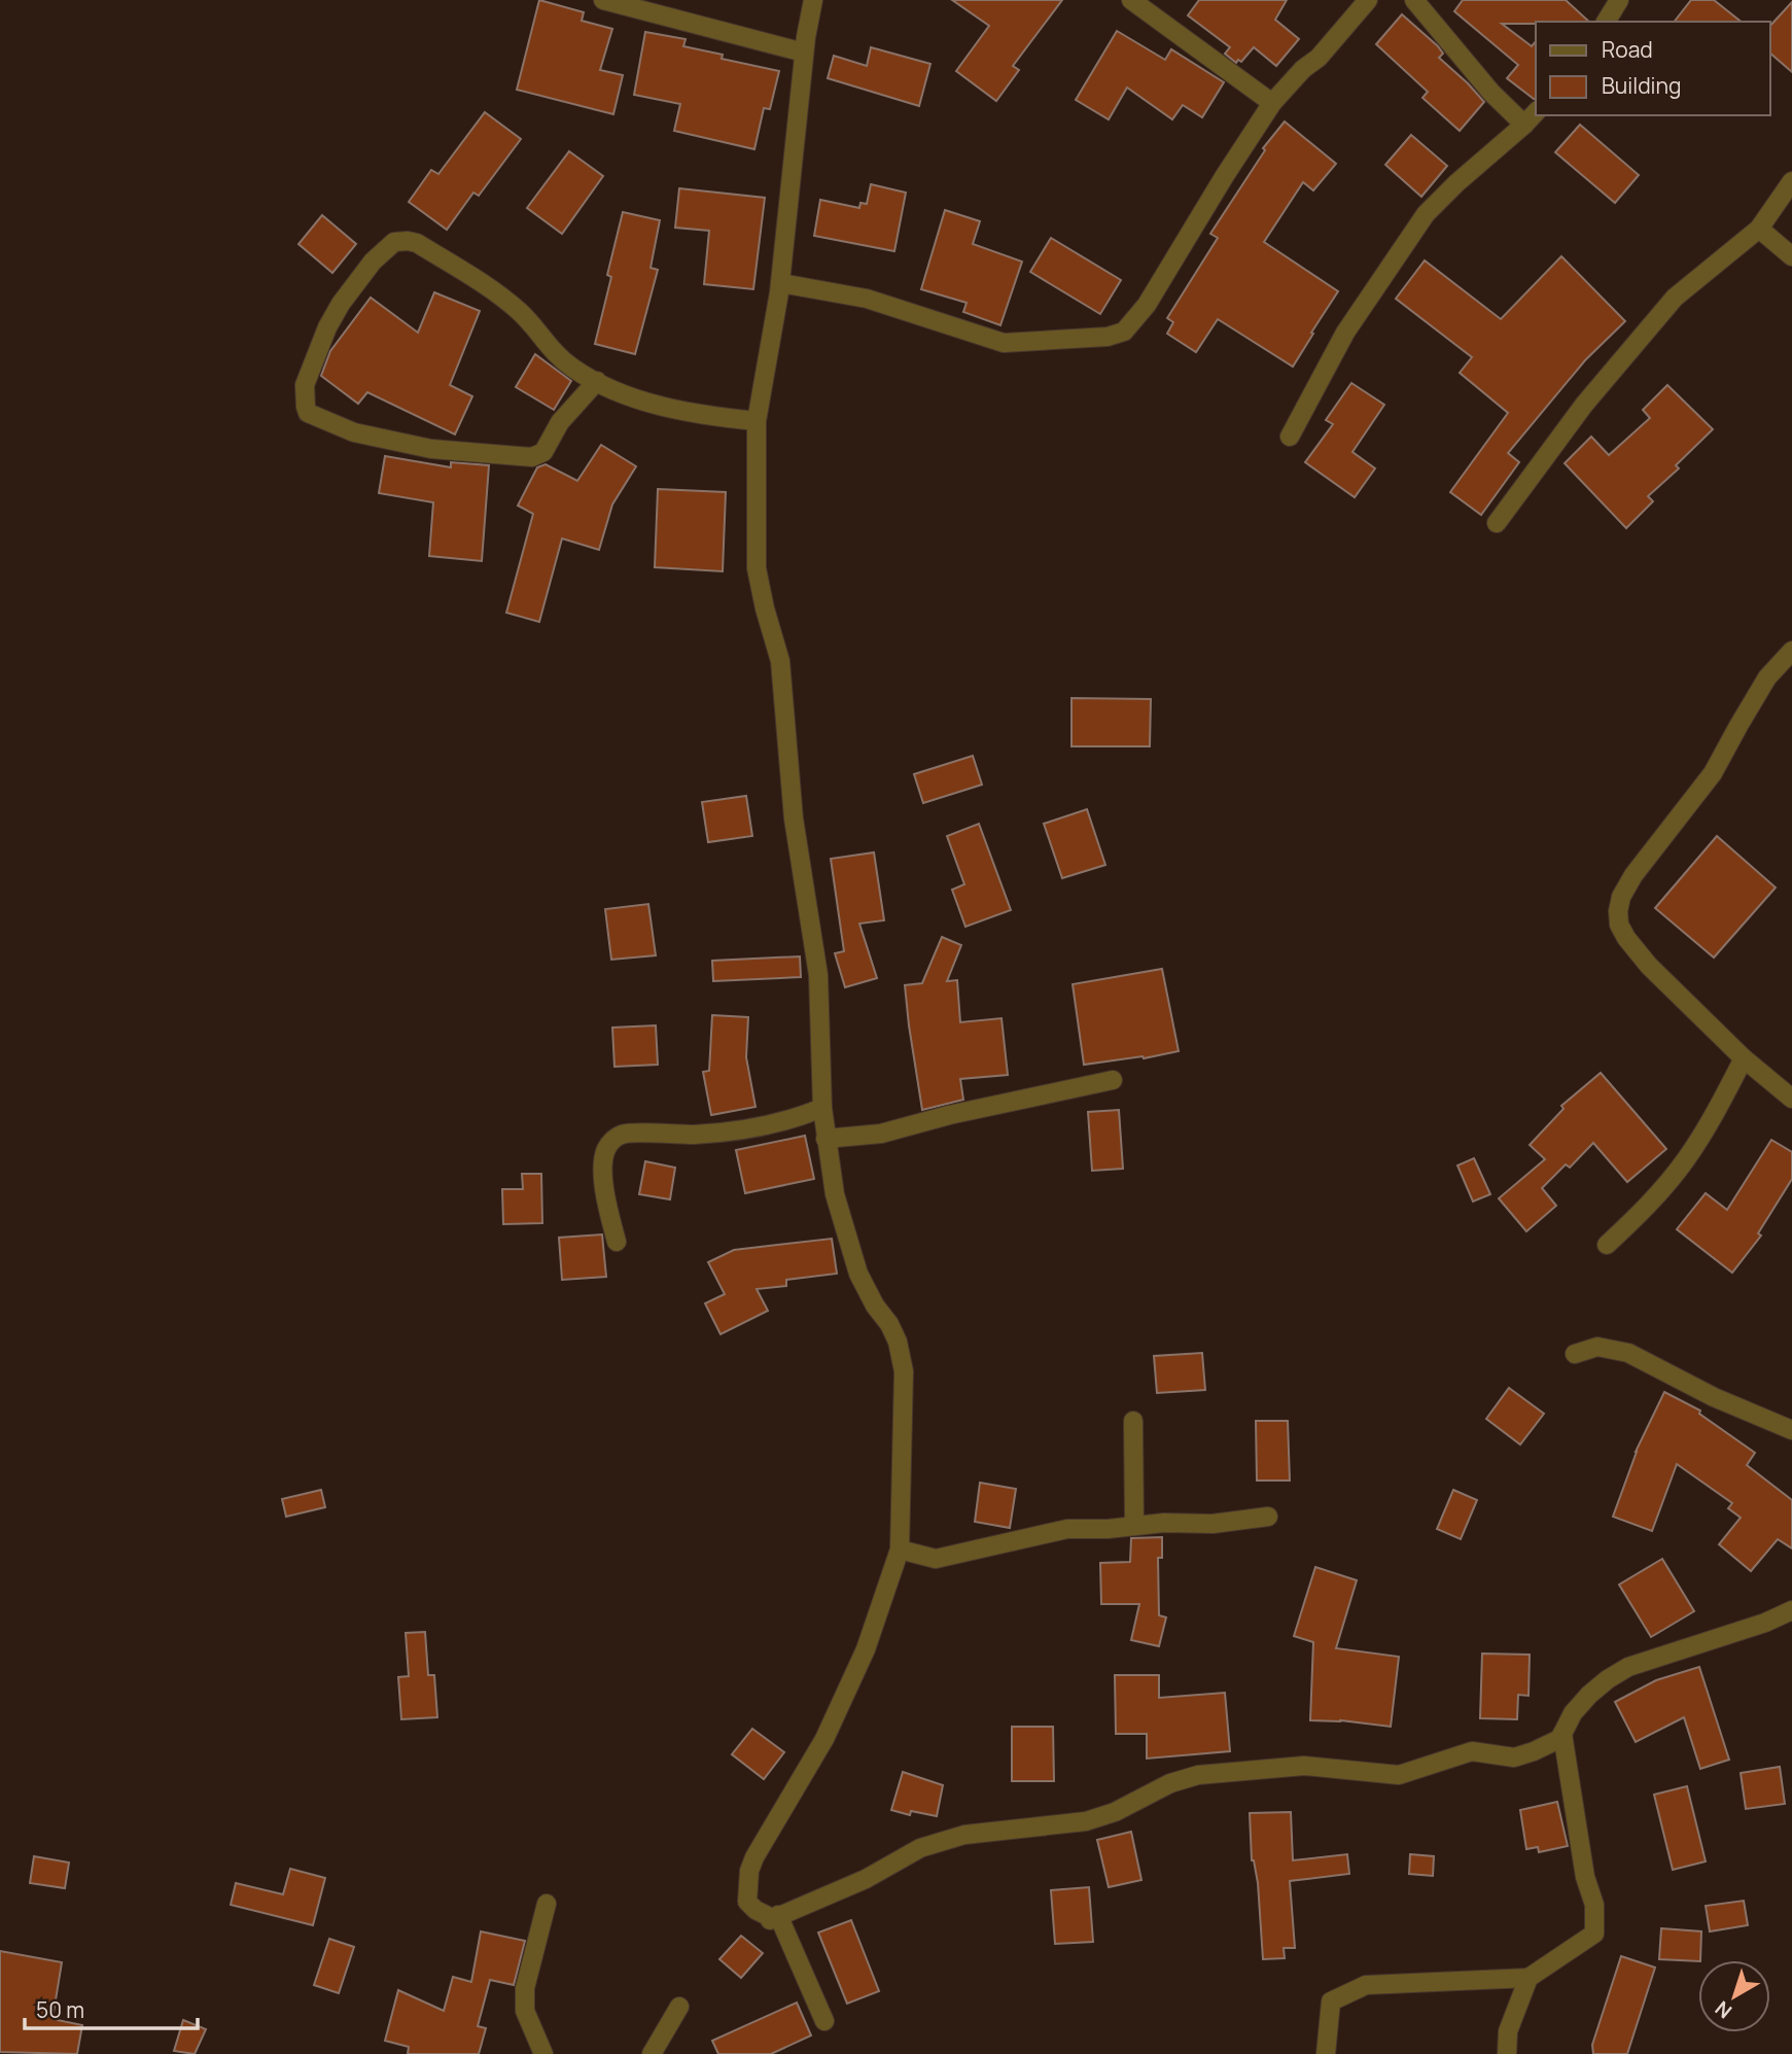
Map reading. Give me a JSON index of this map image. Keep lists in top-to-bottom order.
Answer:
{
  "legend": ["Road", "Building"],
  "scale_bar": "50 m",
  "north": "bottom left"
}
